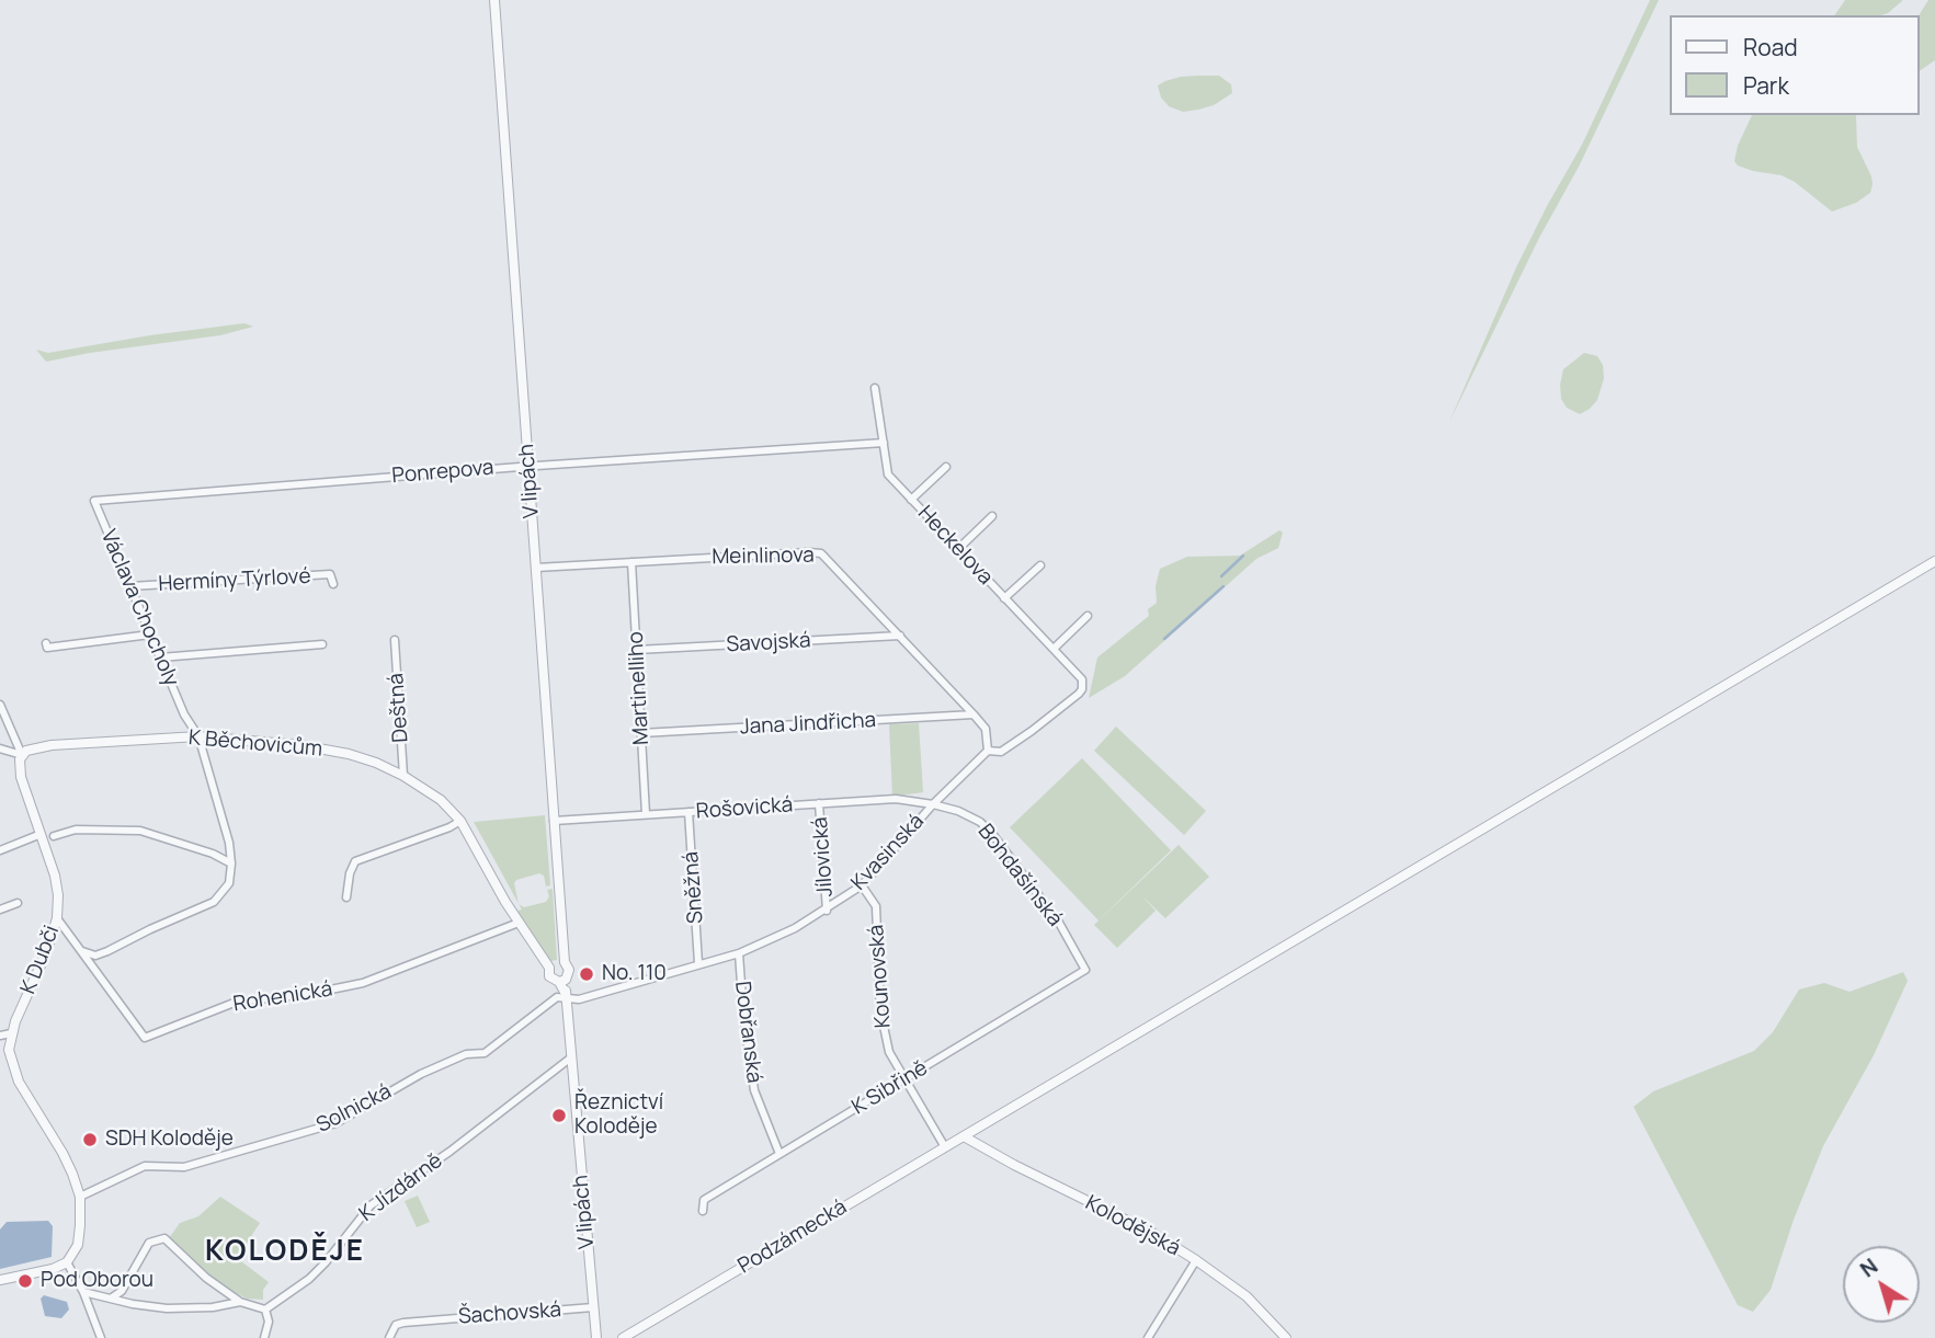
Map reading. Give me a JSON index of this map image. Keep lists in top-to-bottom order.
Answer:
{
  "streets": {
    "street": [
      "Ponrepova",
      "V lipách",
      "Heckelova",
      "Meinlinova",
      "Hermíny Týrlové",
      "Václava Chocholy",
      "Savojská",
      "Martinelliho",
      "Deštná",
      "Jana Jindřicha",
      "K Běchovicům",
      "Rošovická",
      "Kvasinská",
      "Jílovická",
      "Bohdašínská",
      "Sněžná",
      "K Dubči",
      "Kounovská",
      "Rohenická",
      "Dobřanská",
      "K Sibřině",
      "Solnická",
      "K Jízdárně",
      "Kolodějská",
      "Podzámecká",
      "Šachovská"
    ]
  },
  "crossings": [
    ["Ponrepova", "V lipách"],
    ["Ponrepova", "Heckelova"],
    ["Ponrepova", "Václava Chocholy"],
    ["V lipách", "Meinlinova"],
    ["V lipách", "K Běchovicům"],
    ["V lipách", "Rošovická"],
    ["V lipách", "Kvasinská"],
    ["V lipách", "Solnická"],
    ["V lipách", "K Jízdárně"],
    ["V lipách", "Šachovská"],
    ["Heckelova", "Kvasinská"],
    ["Meinlinova", "Savojská"],
    ["Meinlinova", "Martinelliho"],
    ["Meinlinova", "Jana Jindřicha"],
    ["Meinlinova", "Kvasinská"],
    ["Hermíny Týrlové", "Václava Chocholy"],
    ["Václava Chocholy", "K Běchovicům"],
    ["Savojská", "Martinelliho"],
    ["Martinelliho", "Jana Jindřicha"],
    ["Martinelliho", "Rošovická"],
    ["Deštná", "K Běchovicům"],
    ["K Běchovicům", "K Dubči"],
    ["K Běchovicům", "Rohenická"],
    ["Rošovická", "Kvasinská"],
    ["Rošovická", "Jílovická"],
    ["Rošovická", "Bohdašínská"],
    ["Rošovická", "Sněžná"],
    ["Kvasinská", "Jílovická"],
    ["Kvasinská", "Bohdašínská"],
    ["Kvasinská", "Sněžná"],
    ["Kvasinská", "Kounovská"],
    ["Kvasinská", "Dobřanská"],
    ["Kvasinská", "Solnická"],
    ["Bohdašínská", "K Sibřině"],
    ["K Dubči", "Rohenická"],
    ["K Dubči", "Solnická"],
    ["Kounovská", "K Sibřině"],
    ["Kounovská", "Podzámecká"],
    ["Dobřanská", "K Sibřině"],
    ["Kolodějská", "Podzámecká"]
  ],
  "districts": ["KOLODĚJE"],
  "places": [
    "No. 110",
    "Řeznictví Koloděje",
    "SDH Koloděje",
    "Pod Oborou"
  ],
  "legend": ["Road", "Park"],
  "north": "top left"
}
